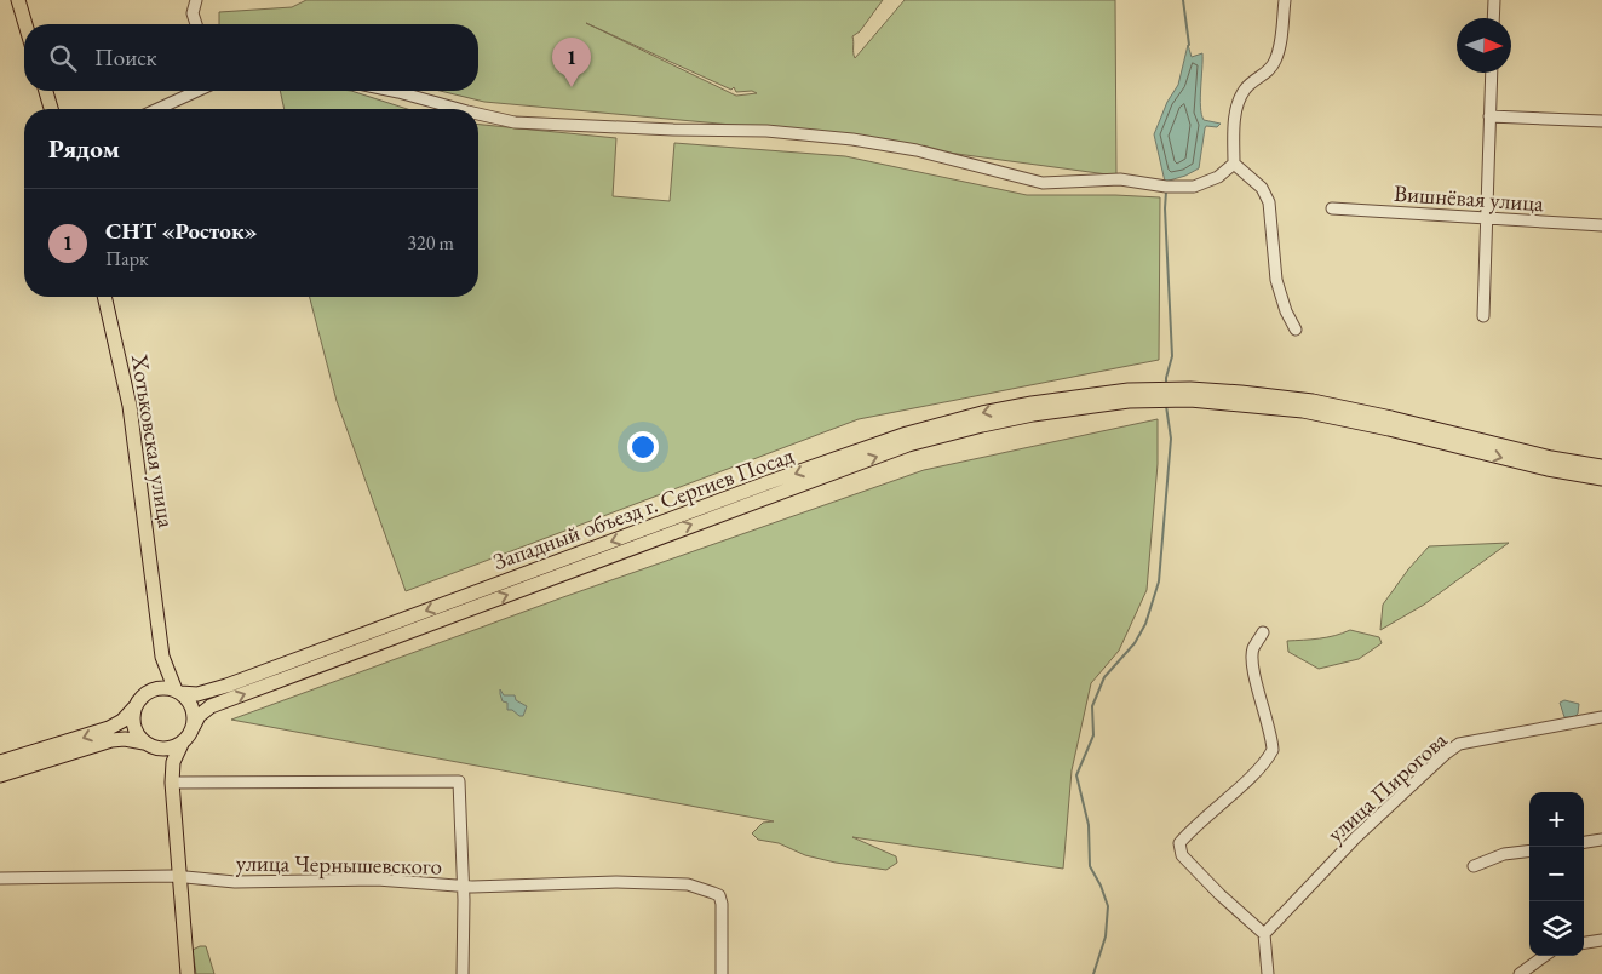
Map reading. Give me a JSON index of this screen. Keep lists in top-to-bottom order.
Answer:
{
  "streets": {
    "main road": ["Хотьковская улица", "Западный объезд г. Сергиев Посад"],
    "street": ["Вишнёвая улица", "улица Пирогова", "улица Чернышевского"]
  },
  "north": "right",
  "page": {
    "search": "Поиск",
    "pins": "1",
    "heading": "Рядом",
    "list": [
      {
        "mark": "1",
        "name": "СНТ «Росток»",
        "note": "Парк",
        "value": "320 m"
      }
    ],
    "map_buttons": ["+", "−"]
  }
}
